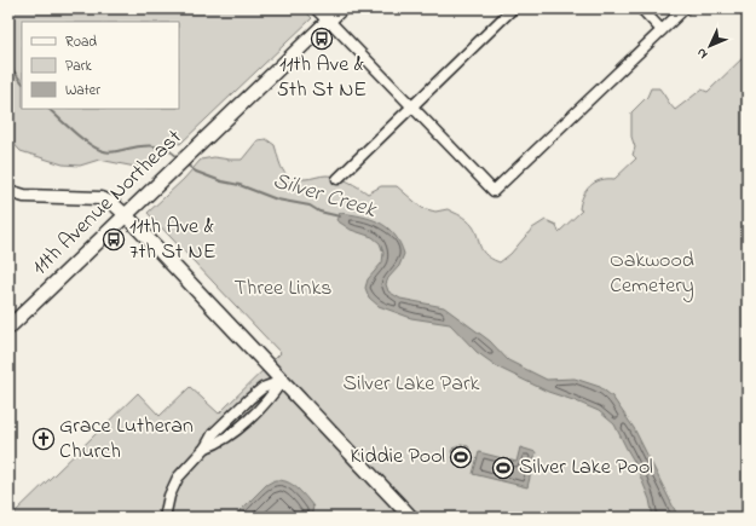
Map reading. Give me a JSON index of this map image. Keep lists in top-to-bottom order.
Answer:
{
  "streets": {
    "main road": ["11th Avenue Northeast"]
  },
  "water": ["Silver Creek"],
  "parks": ["Oakwood Cemetery", "Three Links", "Silver Lake Park"],
  "places": {
    "bus stop": ["11th Ave & 5th St NE", "11th Ave & 7th St NE"],
    "church": ["Grace Lutheran Church"],
    "sports": ["Kiddie Pool", "Silver Lake Pool"]
  },
  "legend": ["Road", "Park", "Water"],
  "north": "bottom left"
}
